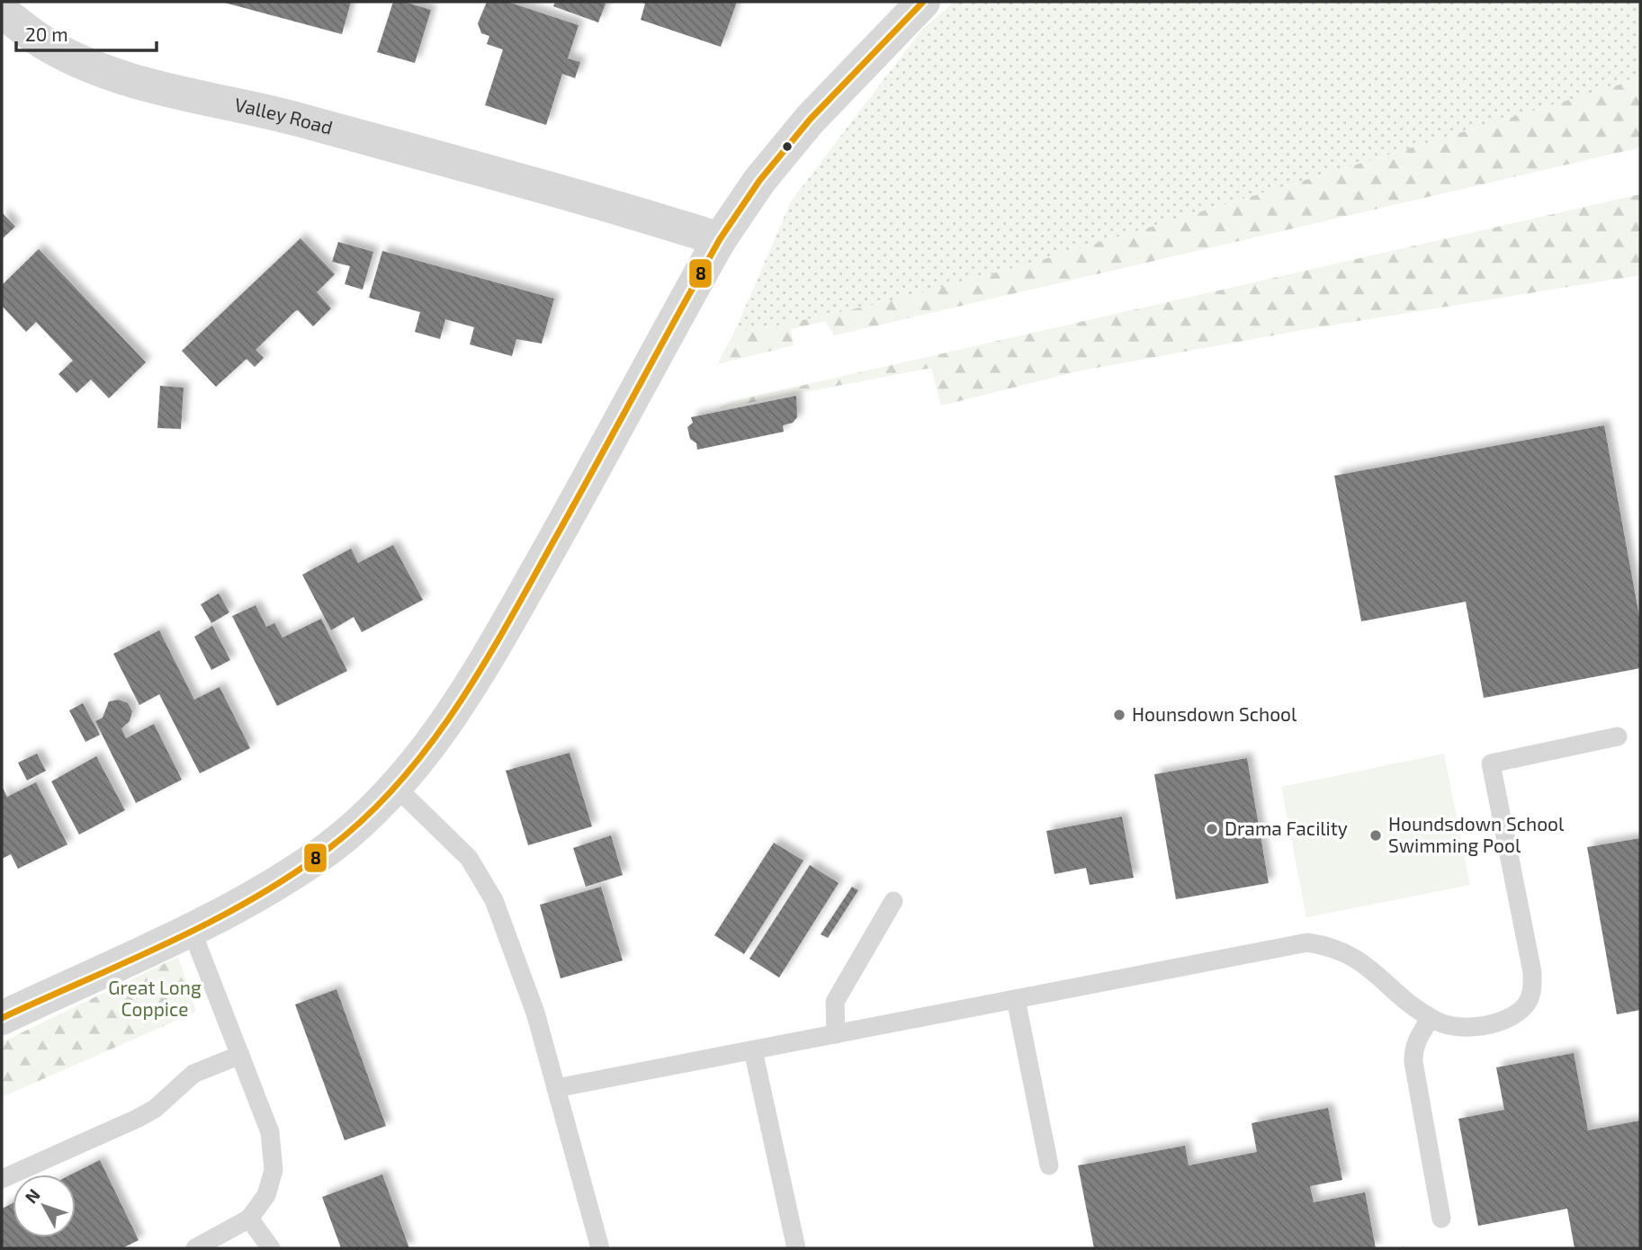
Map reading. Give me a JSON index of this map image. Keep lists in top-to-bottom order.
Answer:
{
  "streets": {
    "street": ["Valley Road"]
  },
  "parks": ["Great Long Coppice"],
  "places": ["Hounsdown School", "Drama Facility", "Houndsdown School Swimming Pool"],
  "lines": ["transit line 8"],
  "scale_bar": "20 m",
  "north": "top left"
}
